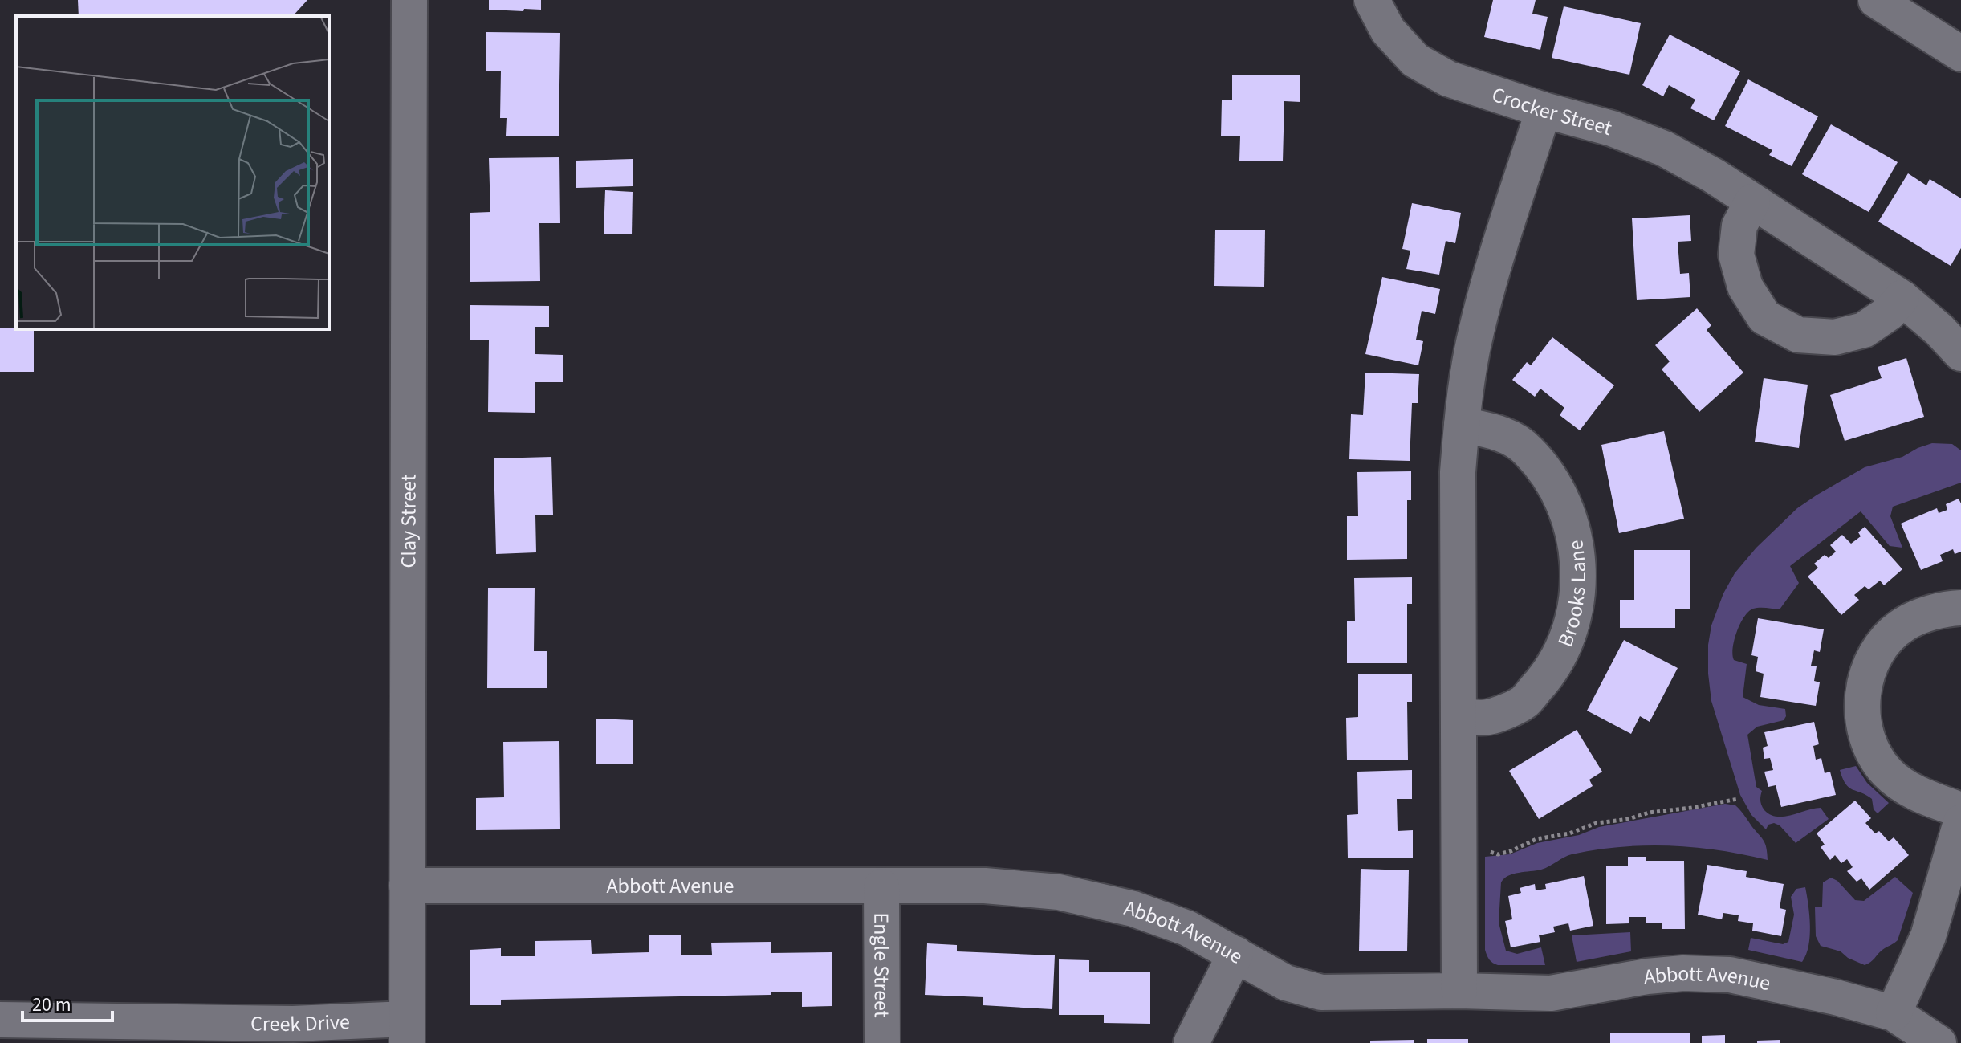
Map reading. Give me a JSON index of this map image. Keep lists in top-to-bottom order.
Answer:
{
  "streets": {
    "street": [
      "Crocker Street",
      "Clay Street",
      "Brooks Lane",
      "Abbott Avenue",
      "Engle Street",
      "Creek Drive"
    ]
  },
  "crossings": [
    ["Clay Street", "Abbott Avenue"],
    ["Clay Street", "Creek Drive"],
    ["Abbott Avenue", "Engle Street"]
  ],
  "scale_bar": "20 m"
}
